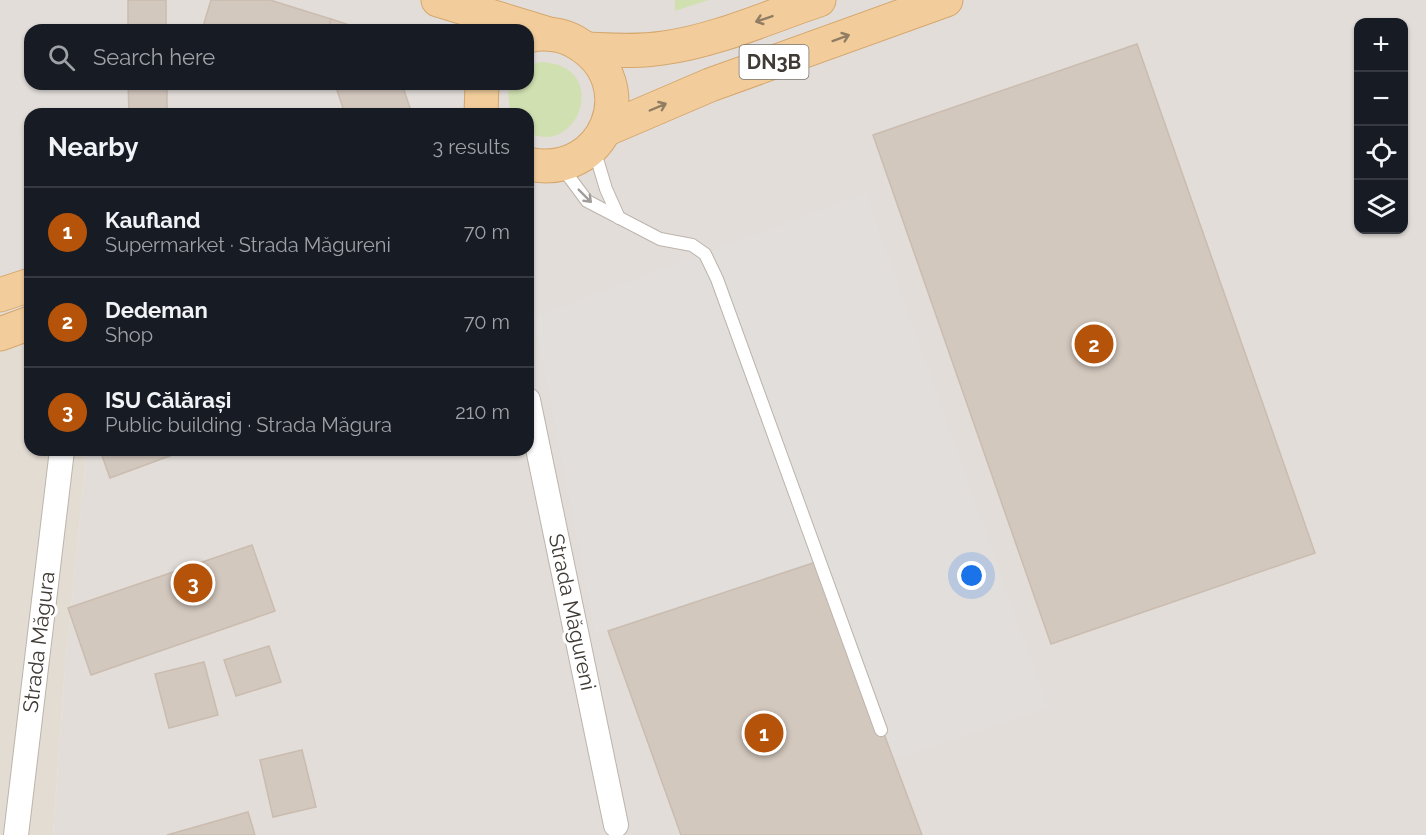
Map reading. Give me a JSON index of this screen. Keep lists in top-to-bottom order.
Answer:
{
  "streets": {
    "main road": ["DN3B"],
    "street": ["Strada Măgureni", "Strada Măgura"]
  },
  "page": {
    "map_buttons": ["+", "−"],
    "search": "Search here",
    "heading": ["Nearby", "3 results"],
    "list": [
      {
        "mark": "1",
        "name": "Kaufland",
        "note": "Supermarket · Strada Măgureni",
        "value": "70 m"
      },
      {
        "mark": "2",
        "name": "Dedeman",
        "note": "Shop",
        "value": "70 m"
      },
      {
        "mark": "3",
        "name": "ISU Călărași",
        "note": "Public building · Strada Măgura",
        "value": "210 m"
      }
    ],
    "pins": ["2", "3", "1"]
  }
}
